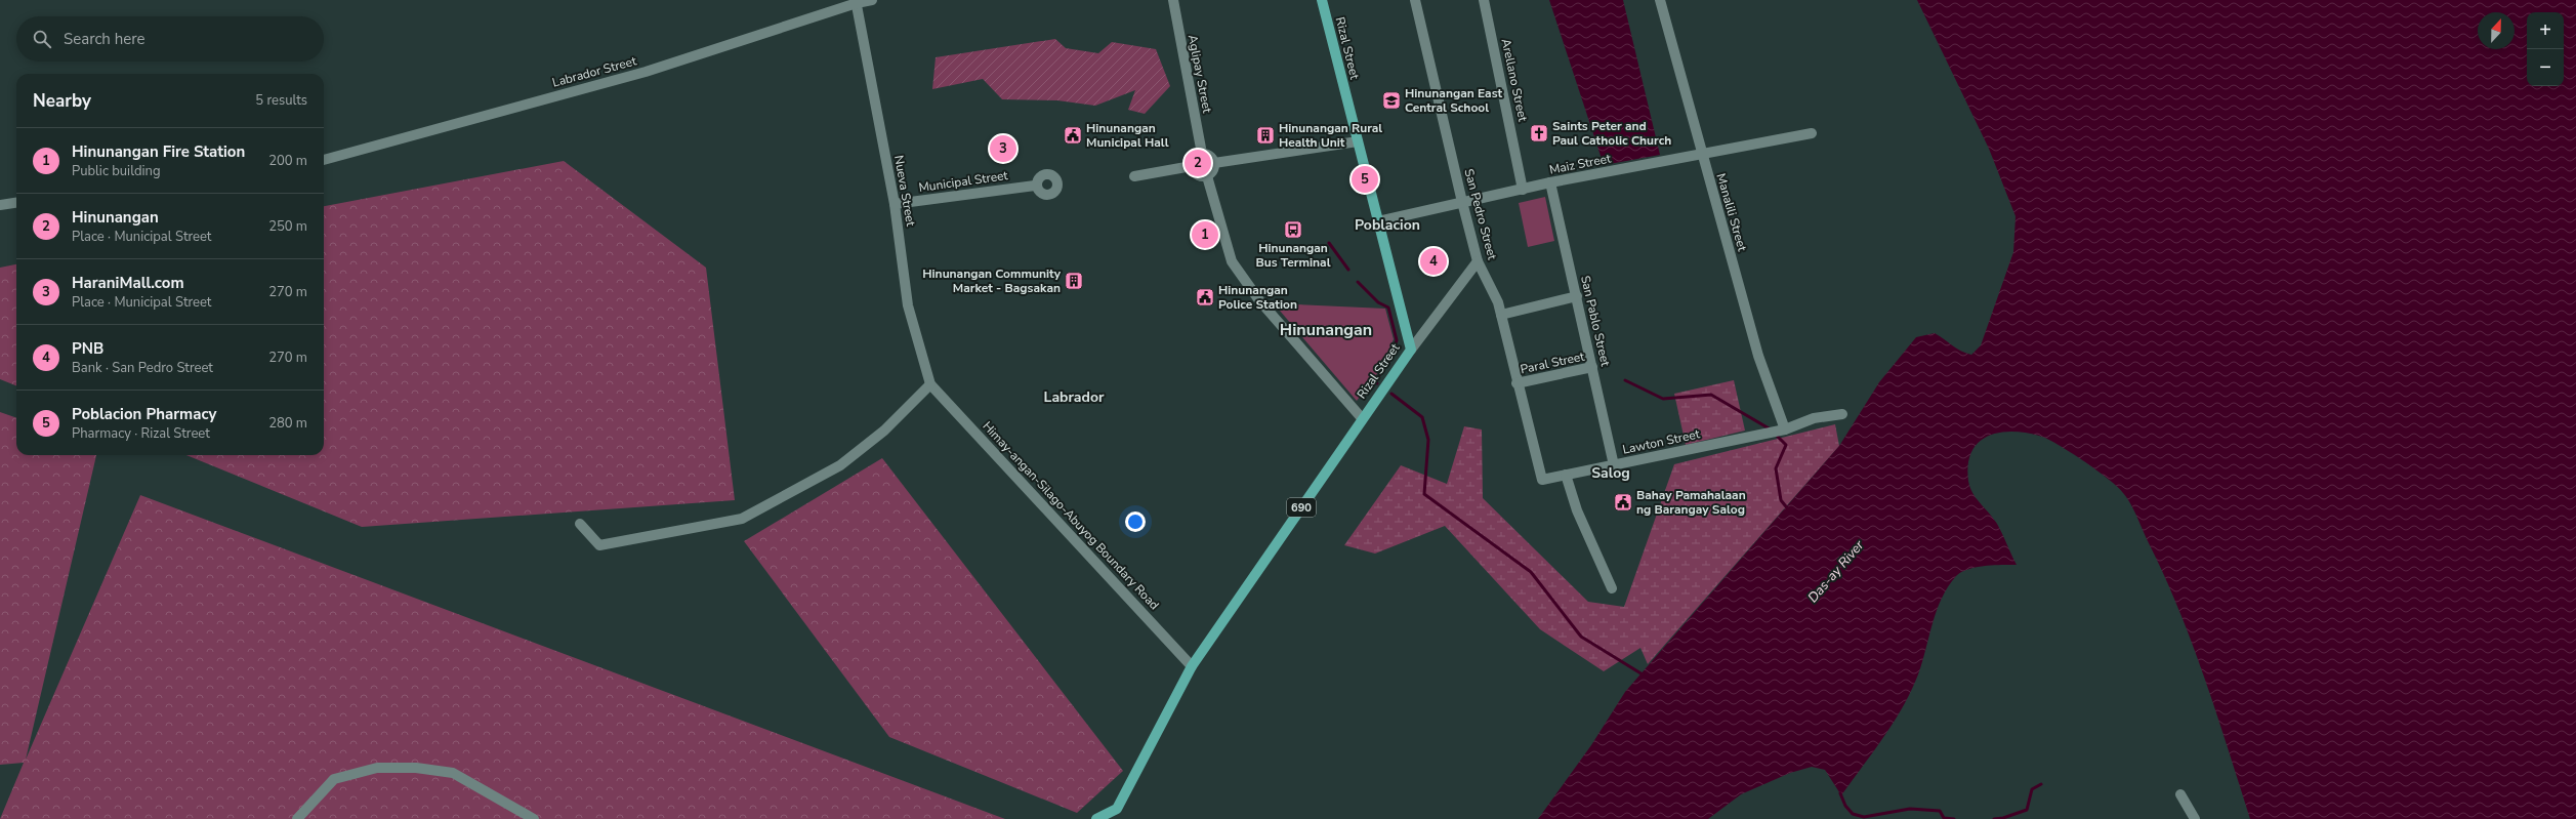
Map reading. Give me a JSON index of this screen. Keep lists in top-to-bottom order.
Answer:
{
  "streets": {
    "main road": ["Rizal Street", "690"],
    "street": [
      "Labrador Street",
      "Aglipay Street",
      "Arellano Street",
      "Maiz Street",
      "Municipal Street",
      "Nueva Street",
      "Manalili Street",
      "San Pedro Street",
      "San Pablo Street",
      "Paral Street",
      "Lawton Street",
      "Himay-angan-Silago-Abuyog Boundary Road"
    ]
  },
  "crossings": [
    ["Rizal Street", "Maiz Street"],
    ["Rizal Street", "690"],
    ["Rizal Street", "Himay-angan-Silago-Abuyog Boundary Road"],
    ["Labrador Street", "Nueva Street"],
    ["Arellano Street", "Maiz Street"],
    ["Maiz Street", "Manalili Street"],
    ["Maiz Street", "San Pedro Street"],
    ["Maiz Street", "San Pablo Street"],
    ["Municipal Street", "Nueva Street"],
    ["Nueva Street", "Himay-angan-Silago-Abuyog Boundary Road"],
    ["Manalili Street", "Lawton Street"],
    ["San Pedro Street", "Paral Street"],
    ["San Pedro Street", "Lawton Street"],
    ["San Pablo Street", "Paral Street"],
    ["San Pablo Street", "Lawton Street"],
    ["690", "Himay-angan-Silago-Abuyog Boundary Road"]
  ],
  "districts": [
    "Poblacion",
    "Hinunangan",
    "Labrador",
    "Salog"
  ],
  "water": ["Das-ay River"],
  "places": {
    "school or university": ["Hinunangan East Central School"],
    "church": ["Saints Peter and Paul Catholic Church"],
    "public building": ["Hinunangan Municipal Hall", "Hinunangan Police Station", "Bahay Pamahalaan ng Barangay Salog"],
    "building": ["Hinunangan Rural Health Unit", "Hinunangan Community Market - Bagsakan"],
    "bus stop": ["Hinunangan Bus Terminal"]
  },
  "north": "top",
  "page": {
    "map_buttons": ["+", "−"],
    "search": "Search here",
    "heading": ["Nearby", "5 results"],
    "list": [
      {
        "mark": "1",
        "name": "Hinunangan Fire Station",
        "note": "Public building",
        "value": "200 m"
      },
      {
        "mark": "2",
        "name": "Hinunangan",
        "note": "Place · Municipal Street",
        "value": "250 m"
      },
      {
        "mark": "3",
        "name": "HaraniMall.com",
        "note": "Place · Municipal Street",
        "value": "270 m"
      },
      {
        "mark": "4",
        "name": "PNB",
        "note": "Bank · San Pedro Street",
        "value": "270 m"
      },
      {
        "mark": "5",
        "name": "Poblacion Pharmacy",
        "note": "Pharmacy · Rizal Street",
        "value": "280 m"
      }
    ],
    "pins": [
      "3",
      "2",
      "5",
      "1",
      "4"
    ]
  }
}
